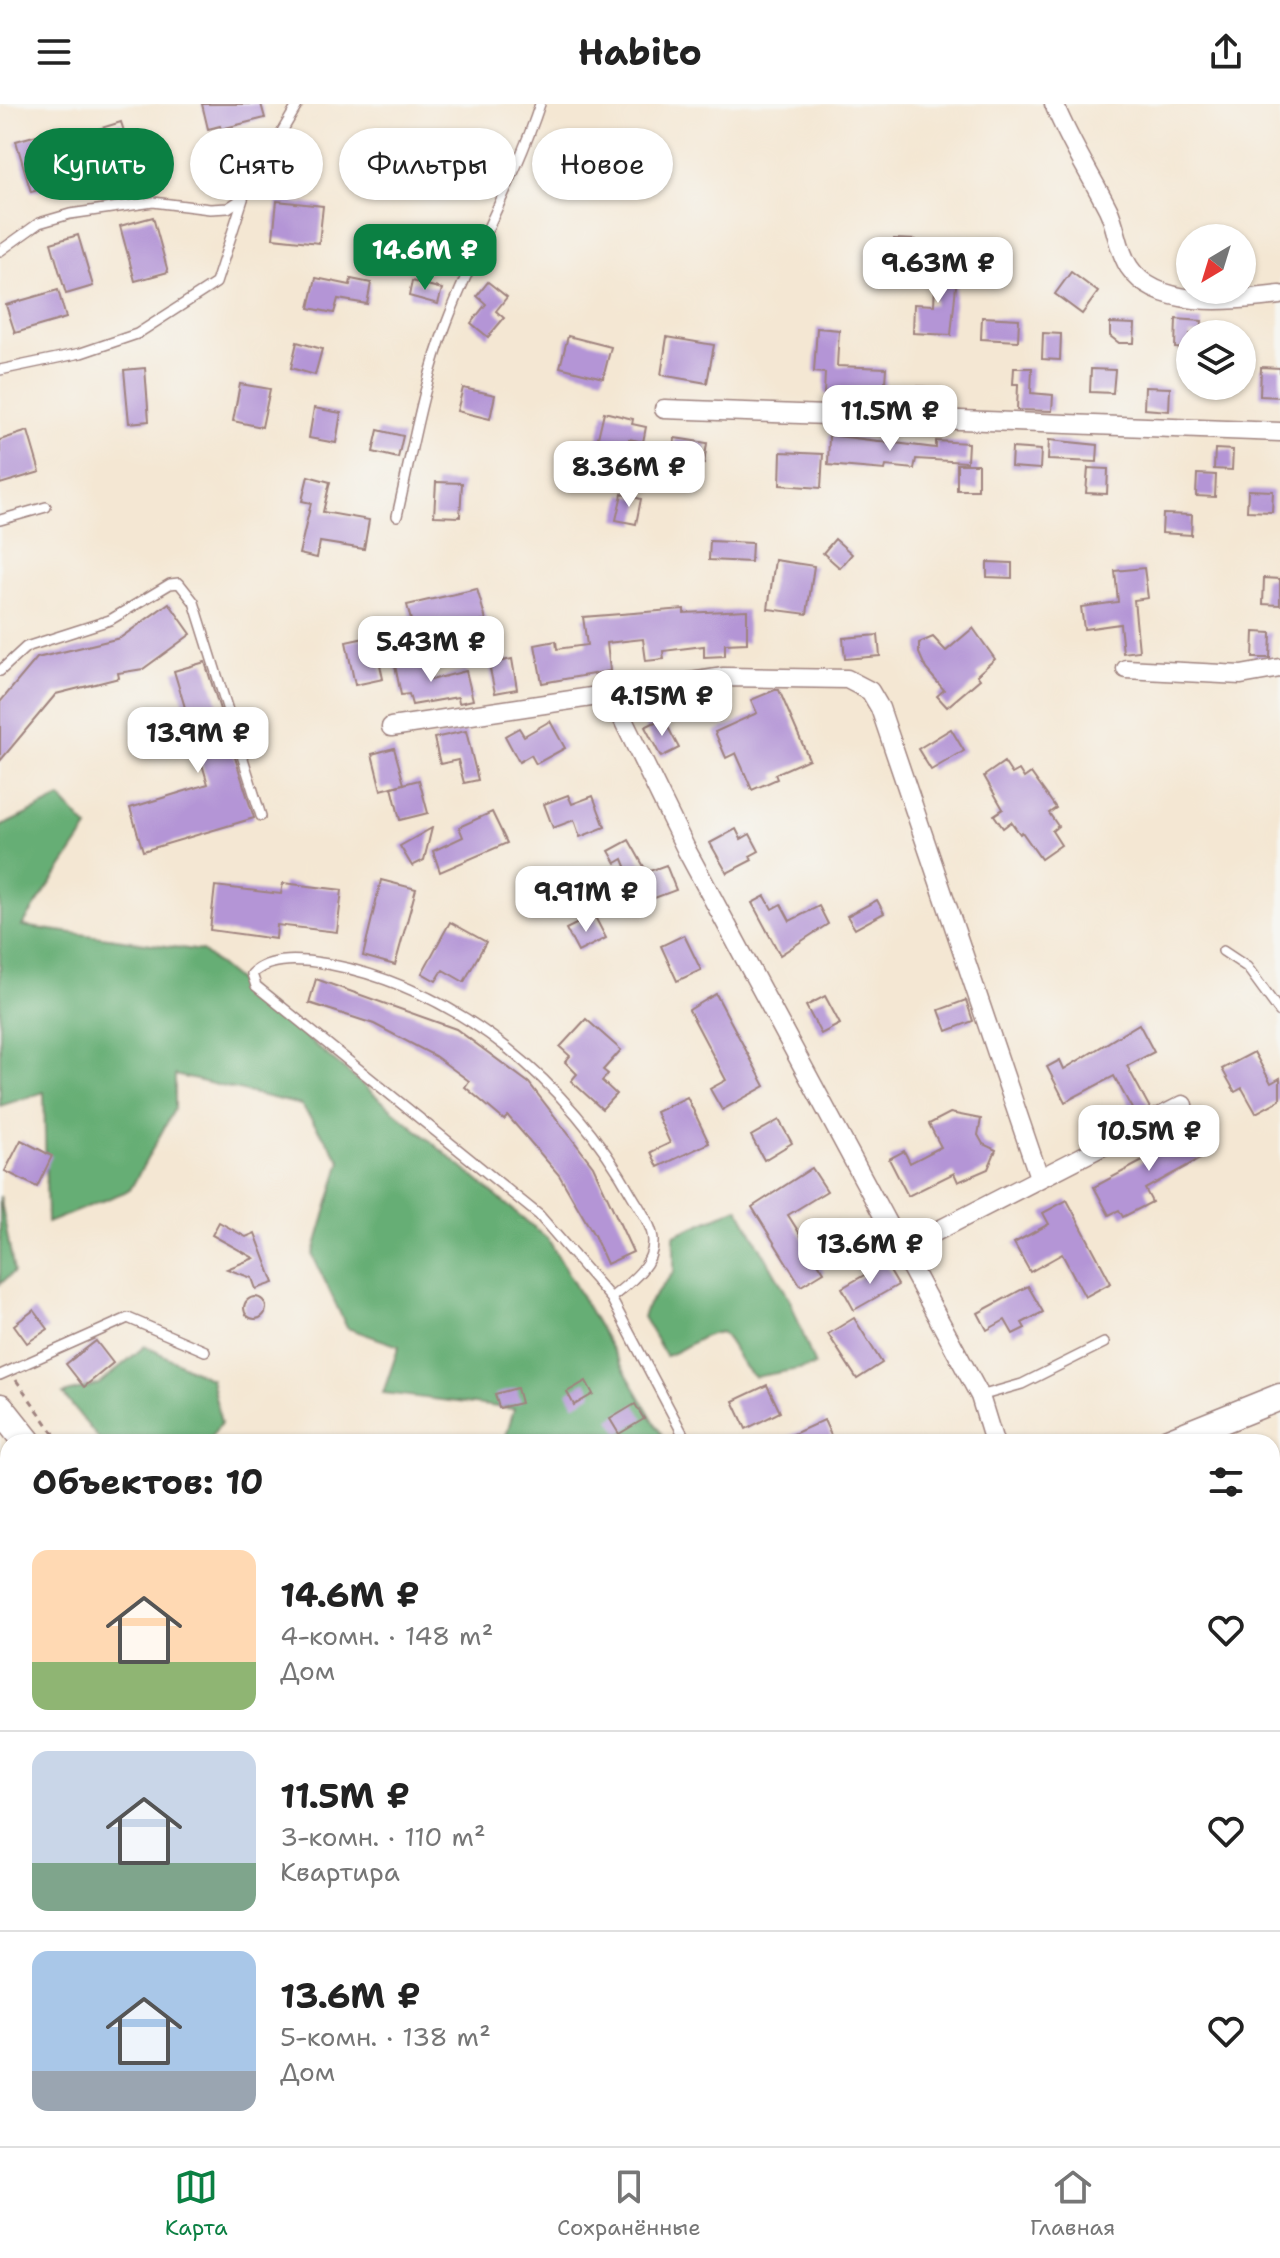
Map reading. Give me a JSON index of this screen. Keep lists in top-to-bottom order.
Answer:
{
  "north": "bottom left",
  "page": {
    "header": "Habito",
    "chip": [
      "Купить",
      "Снять",
      "Фильтры",
      "Новое"
    ],
    "price": [
      "14.6M ₽",
      "9.63M ₽",
      "11.5M ₽",
      "8.36M ₽",
      "5.43M ₽",
      "4.15M ₽",
      "13.9M ₽",
      "9.91M ₽",
      "10.5M ₽",
      "13.6M ₽"
    ],
    "heading": "Объектов: 10",
    "list": [
      {
        "name": "14.6M ₽",
        "note": "4-комн. · 148 m² · Дом"
      },
      {
        "name": "11.5M ₽",
        "note": "3-комн. · 110 m² · Квартира"
      },
      {
        "name": "13.6M ₽",
        "note": "5-комн. · 138 m² · Дом"
      }
    ],
    "tabs": ["Карта", "Сохранённые", "Главная"]
  }
}
